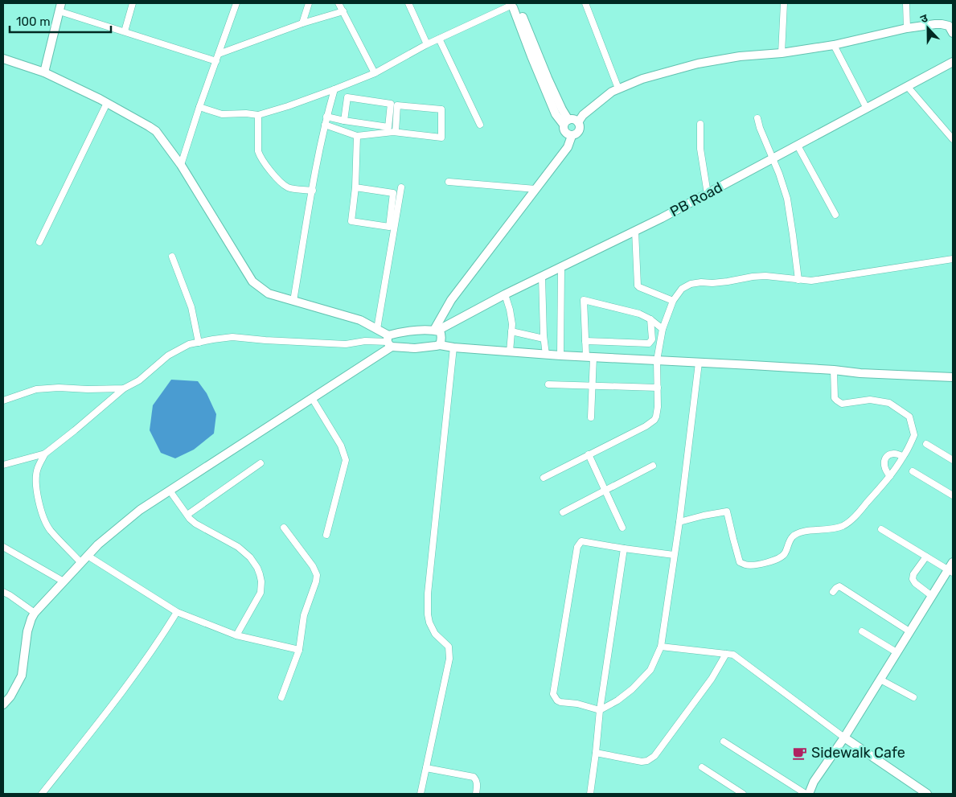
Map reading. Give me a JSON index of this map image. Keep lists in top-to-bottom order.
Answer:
{
  "streets": {
    "street": ["PB Road"]
  },
  "places": {
    "cafe": ["Sidewalk Cafe"]
  },
  "scale_bar": "100 m",
  "north": "top"
}
